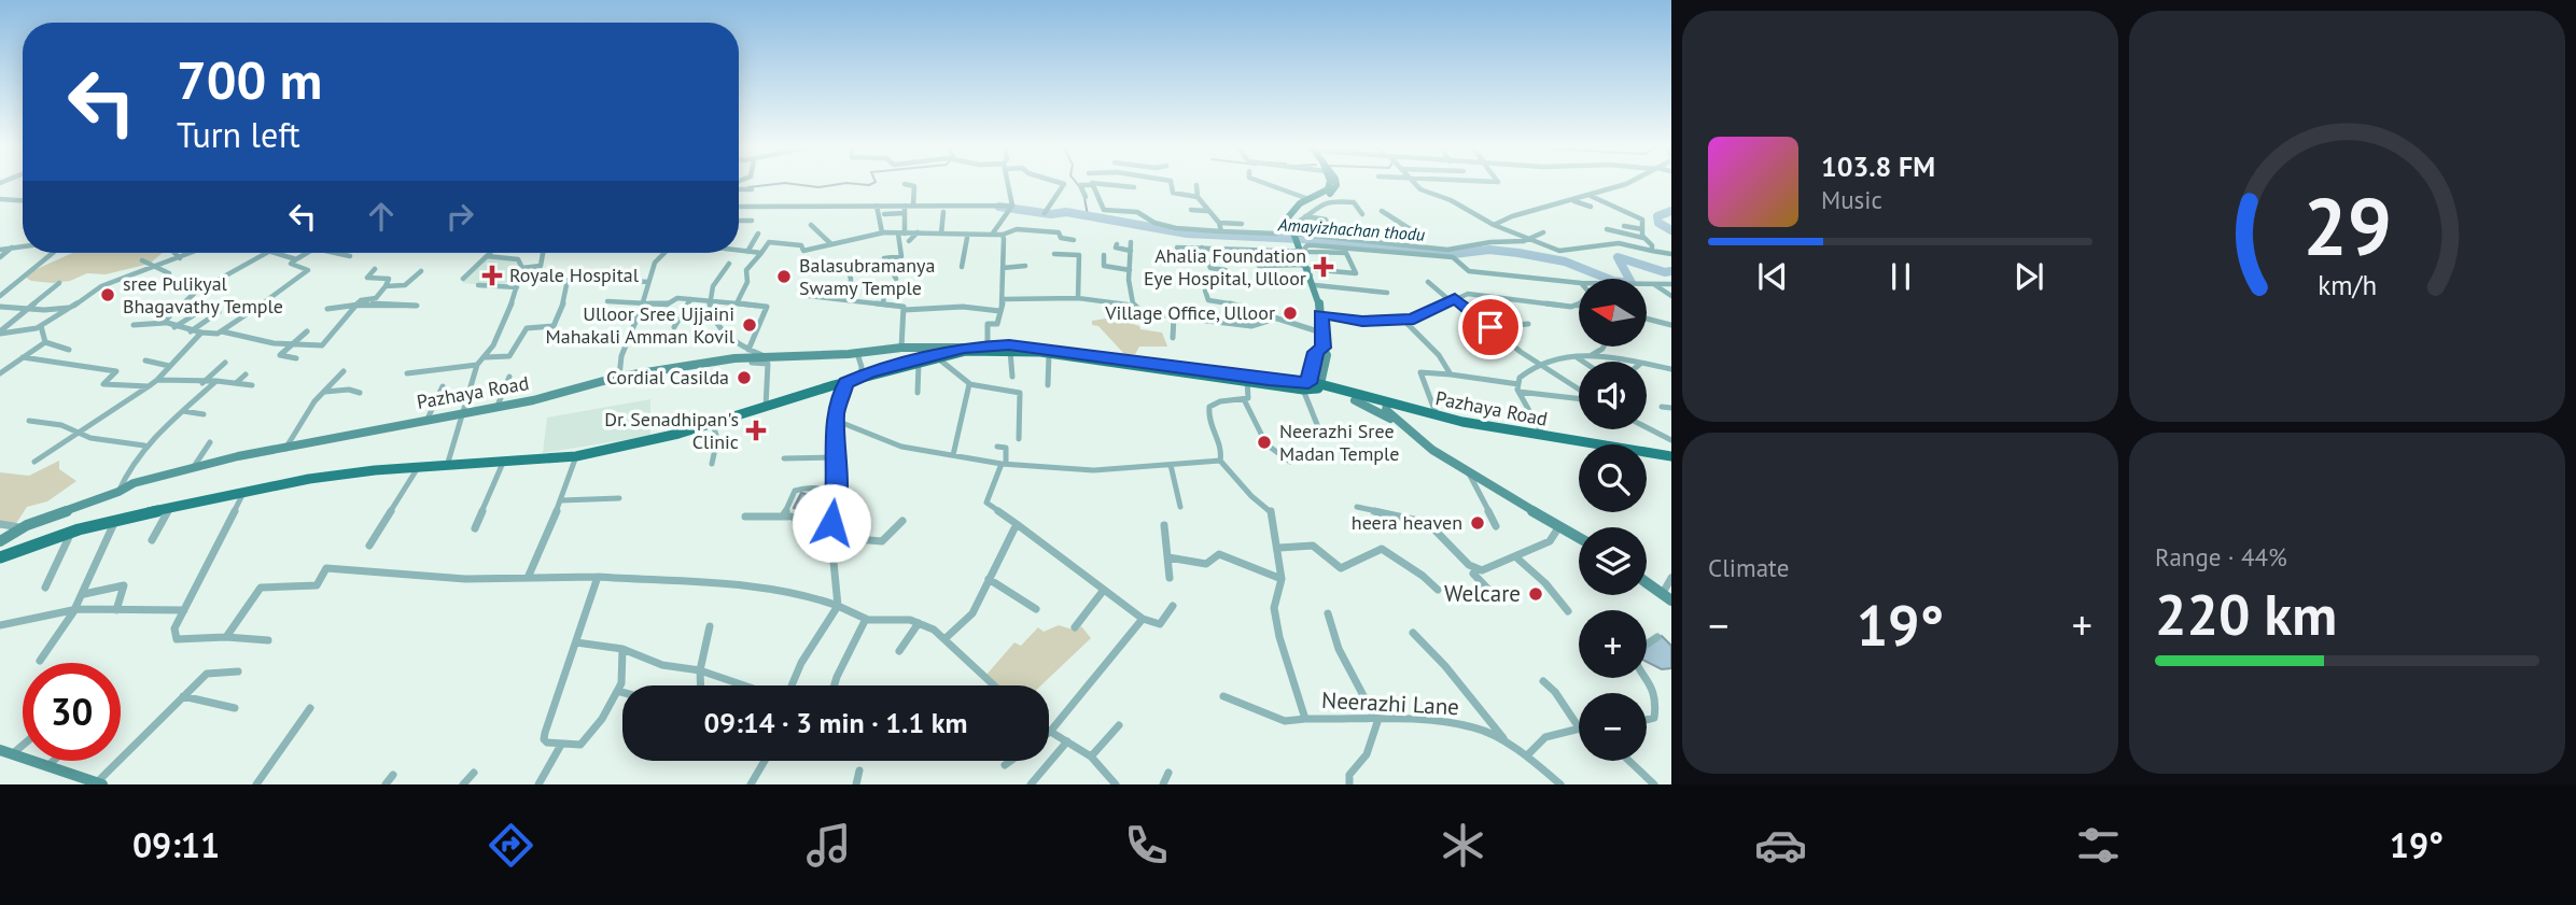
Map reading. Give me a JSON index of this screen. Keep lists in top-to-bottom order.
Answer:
{
  "streets": {
    "main road": ["Pazhaya Road"],
    "street": ["Neerazhi Lane"]
  },
  "water": ["Amayizhachan thodu"],
  "places": {
    "health": ["Ahalia Foundation Eye Hospital, Ulloor", "Royale Hospital", "Dr. Senadhipan's Clinic"],
    "other": [
      "Balasubramanya Swamy Temple",
      "sree Pulikyal Bhagavathy Temple",
      "Village Office, Ulloor",
      "Ulloor Sree Ujjaini Mahakali Amman Kovil",
      "Cordial Casilda",
      "Neerazhi Sree Madan Temple",
      "heera heaven",
      "Welcare"
    ]
  },
  "north": "left",
  "page": {
    "turn": ["700 m", "Turn left"],
    "song": ["103.8 FM", "Music"],
    "map_buttons": ["+", "−"],
    "tile": [
      "Climate",
      ["Range · 44%", "220 km"]
    ],
    "heat": ["−", "19°", "+"],
    "limit": "30",
    "trip": "09:14 · 3 min · 1.1 km",
    "tabs": ["09:11", "19°"],
    "gauge": ["29", "km/h"]
  }
}
